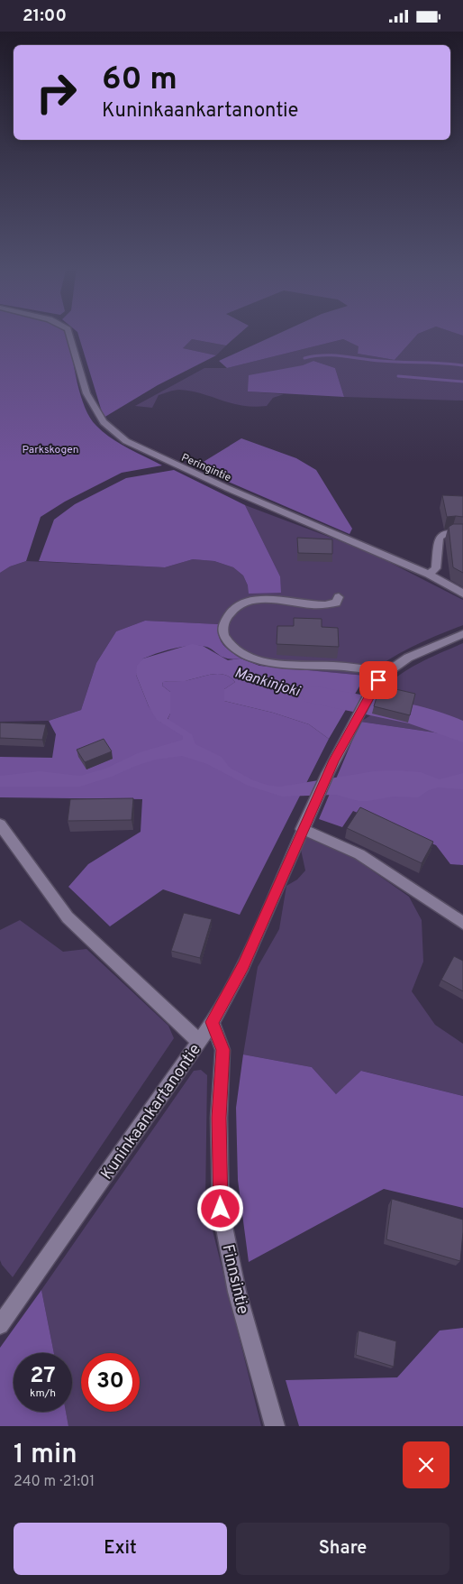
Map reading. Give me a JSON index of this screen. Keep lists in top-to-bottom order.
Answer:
{
  "streets": {
    "street": ["Peringintie", "Kuninkaankartanontie", "Finnsintie"]
  },
  "crossings": [
    ["Kuninkaankartanontie", "Finnsintie"]
  ],
  "water": ["Mankinjoki"],
  "parks": ["Parkskogen"],
  "page": {
    "status": "21:00",
    "turn": ["60 m", "Kuninkaankartanontie"],
    "speed": "27 km/h",
    "limit": "30",
    "heading": ["1 min", "240 m · 21:01"],
    "buttons": ["Exit", "Share"]
  }
}
